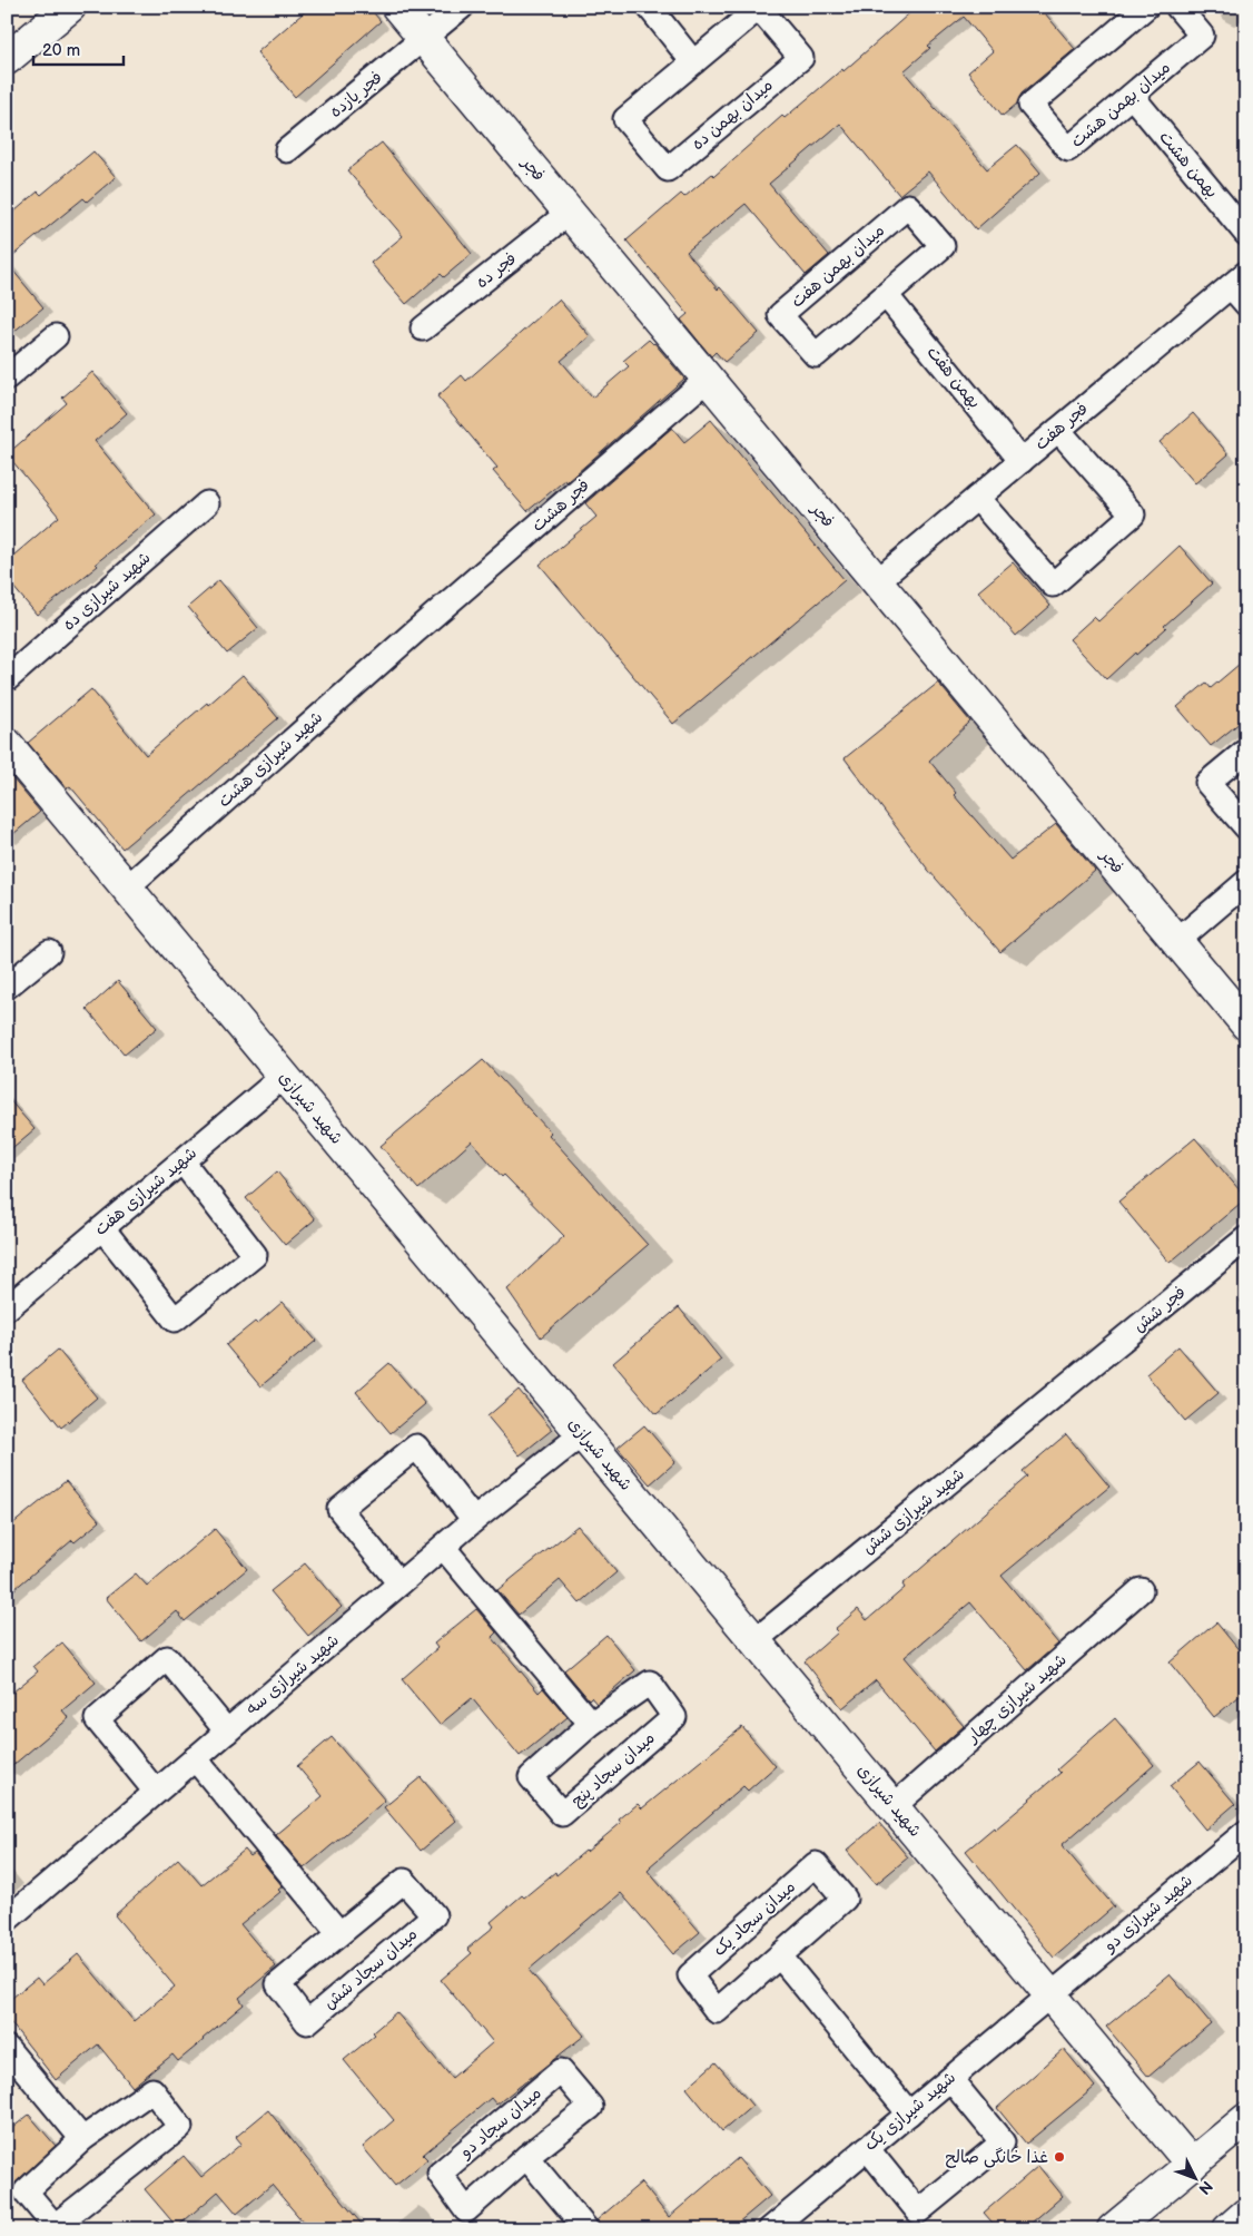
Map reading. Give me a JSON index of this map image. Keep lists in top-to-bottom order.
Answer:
{
  "streets": {
    "street": [
      "فجر یازده",
      "میدان بهمن هشت",
      "میدان بهمن ده",
      "بهمن هشت",
      "فجر",
      "میدان بهمن هفت",
      "فجر ده",
      "بهمن هفت",
      "فجر هفت",
      "فجر هشت",
      "شهید شیرازی ده",
      "شهید شیرازی هشت",
      "شهید شیرازی",
      "شهید شیرازی هفت",
      "فجر شش",
      "شهید شیرازی شش",
      "شهید شیرازی سه",
      "شهید شیرازی چهار",
      "میدان سجاد پنج",
      "شهید شیرازی دو",
      "میدان سجاد یک",
      "میدان سجاد شش",
      "شهید شیرازی یک",
      "میدان سجاد دو"
    ]
  },
  "crossings": [
    ["فجر یازده", "فجر"],
    ["میدان بهمن هشت", "بهمن هشت"],
    ["فجر", "فجر ده"],
    ["فجر", "فجر هفت"],
    ["فجر", "فجر هشت"],
    ["میدان بهمن هفت", "بهمن هفت"],
    ["بهمن هفت", "فجر هفت"],
    ["فجر هشت", "شهید شیرازی هشت"],
    ["شهید شیرازی هشت", "شهید شیرازی"],
    ["شهید شیرازی", "شهید شیرازی هفت"],
    ["شهید شیرازی", "شهید شیرازی شش"],
    ["شهید شیرازی", "شهید شیرازی سه"],
    ["شهید شیرازی", "شهید شیرازی چهار"],
    ["شهید شیرازی", "شهید شیرازی دو"],
    ["شهید شیرازی", "شهید شیرازی یک"],
    ["فجر شش", "شهید شیرازی شش"],
    ["شهید شیرازی دو", "شهید شیرازی یک"]
  ],
  "places": ["غذا خانگی صالح"],
  "scale_bar": "20 m",
  "north": "bottom right"
}
